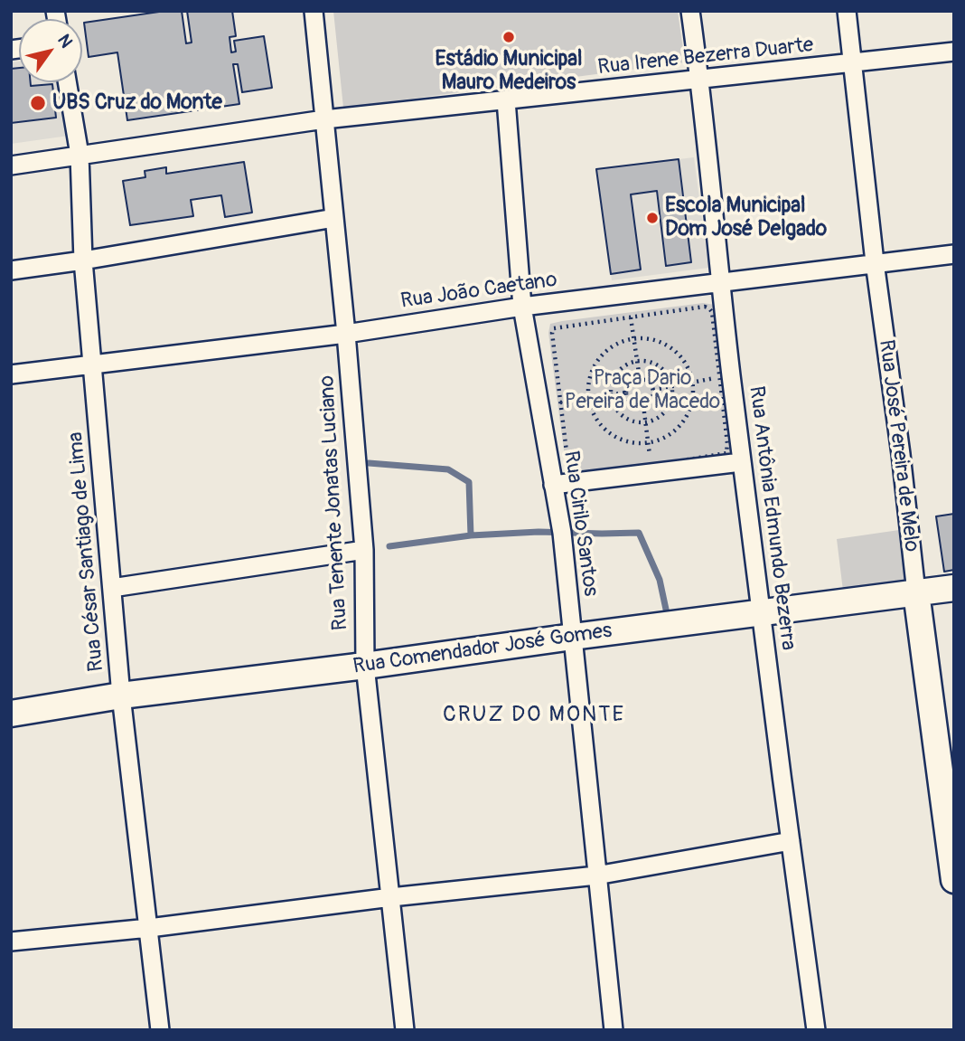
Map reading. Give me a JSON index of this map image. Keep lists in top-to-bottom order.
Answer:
{
  "streets": {
    "street": [
      "Rua Irene Bezerra Duarte",
      "Rua João Caetano",
      "Rua José Pereira de Melo",
      "Rua Tenente Jonatas Luciano",
      "Rua Antônia Edmundo Bezerra",
      "Rua Cirilo Santos",
      "Rua César Santiago de Lima",
      "Rua Comendador José Gomes"
    ]
  },
  "crossings": [
    ["Rua Irene Bezerra Duarte", "Rua José Pereira de Melo"],
    ["Rua Irene Bezerra Duarte", "Rua Tenente Jonatas Luciano"],
    ["Rua Irene Bezerra Duarte", "Rua Antônia Edmundo Bezerra"],
    ["Rua Irene Bezerra Duarte", "Rua Cirilo Santos"],
    ["Rua Irene Bezerra Duarte", "Rua César Santiago de Lima"],
    ["Rua João Caetano", "Rua José Pereira de Melo"],
    ["Rua João Caetano", "Rua Tenente Jonatas Luciano"],
    ["Rua João Caetano", "Rua Antônia Edmundo Bezerra"],
    ["Rua João Caetano", "Rua Cirilo Santos"],
    ["Rua João Caetano", "Rua César Santiago de Lima"],
    ["Rua José Pereira de Melo", "Rua Comendador José Gomes"],
    ["Rua Tenente Jonatas Luciano", "Rua Comendador José Gomes"],
    ["Rua Antônia Edmundo Bezerra", "Rua Comendador José Gomes"],
    ["Rua Cirilo Santos", "Rua Comendador José Gomes"],
    ["Rua César Santiago de Lima", "Rua Comendador José Gomes"]
  ],
  "districts": ["CRUZ DO MONTE"],
  "parks": ["Praça Dario Pereira de Macedo"],
  "places": ["Estádio Municipal Mauro Medeiros", "UBS Cruz do Monte", "Escola Municipal Dom José Delgado"],
  "north": "top right"
}
